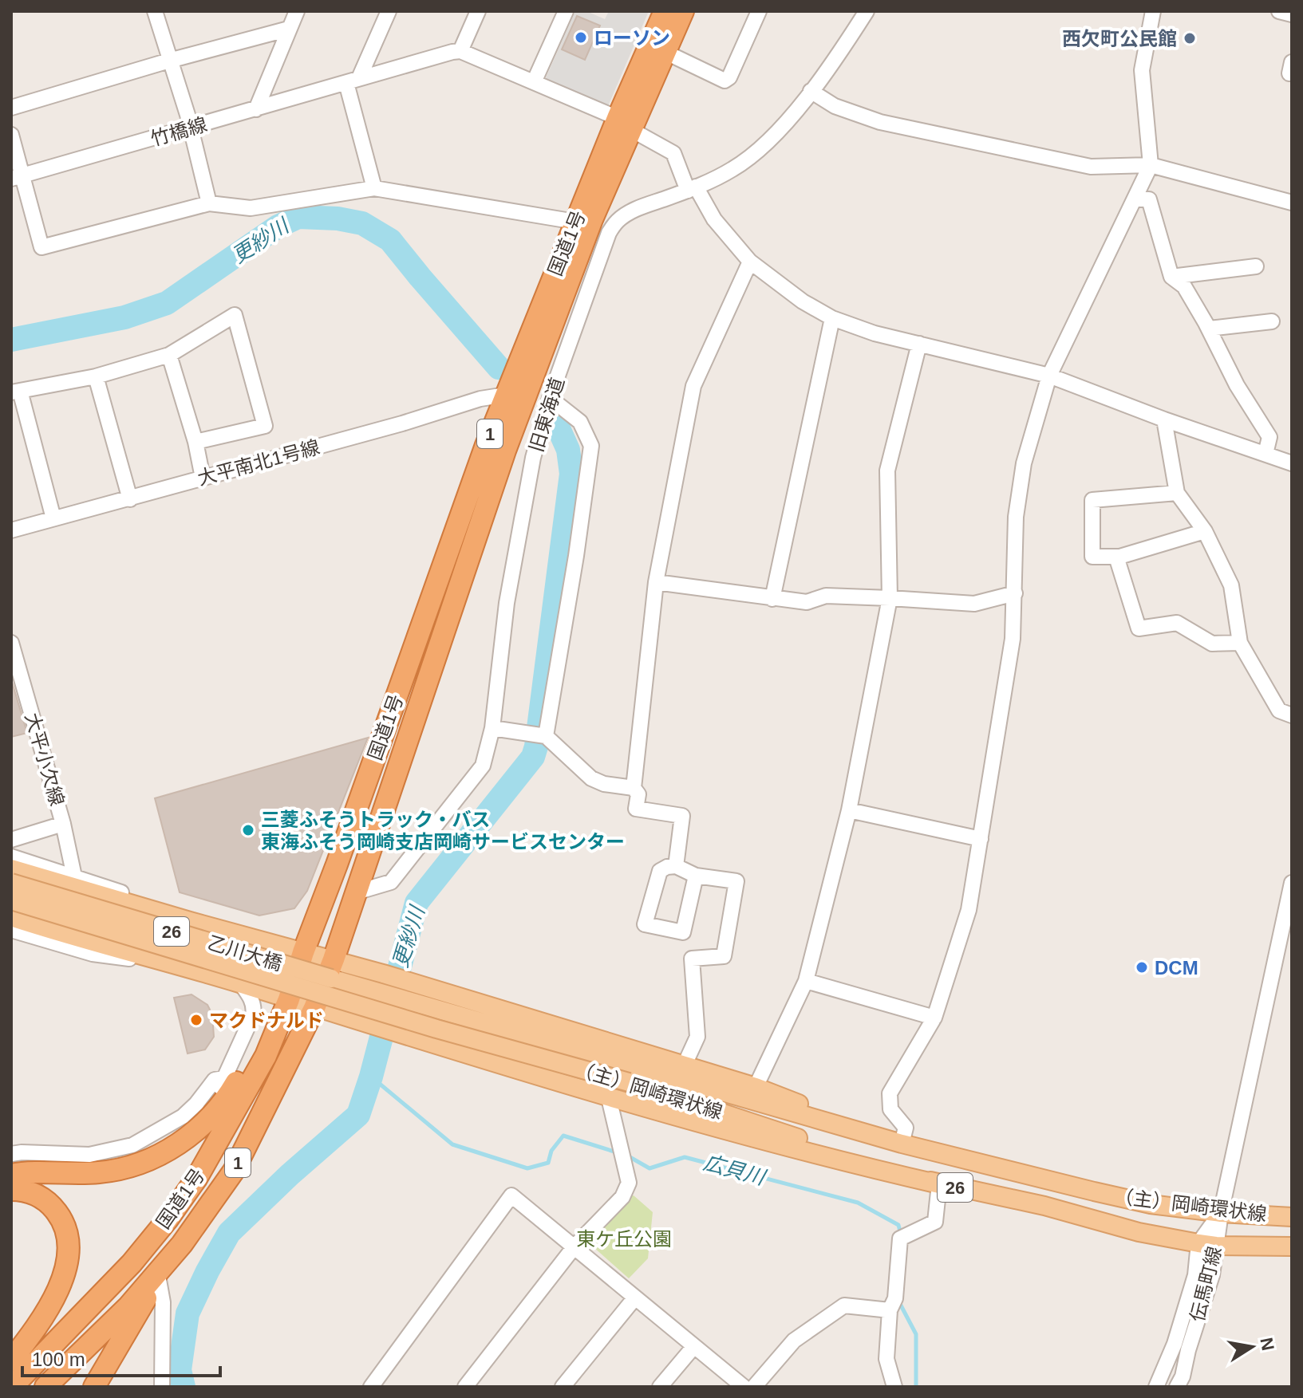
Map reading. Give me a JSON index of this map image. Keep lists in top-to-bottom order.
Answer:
{
  "streets": {
    "highway": ["国道1号", "1"],
    "main road": ["26", "乙川大橋", "（主）岡崎環状線"],
    "street": [
      "竹橋線",
      "旧東海道",
      "大平南北1号線",
      "大平小欠線",
      "伝馬町線"
    ]
  },
  "crossings": [
    ["国道1号", "旧東海道"],
    ["国道1号", "大平南北1号線"],
    ["国道1号", "26"],
    ["国道1号", "乙川大橋"],
    ["国道1号", "（主）岡崎環状線"],
    ["26", "乙川大橋"],
    ["26", "（主）岡崎環状線"],
    ["乙川大橋", "（主）岡崎環状線"],
    ["（主）岡崎環状線", "伝馬町線"]
  ],
  "water": ["更紗川", "広貝川"],
  "parks": ["東ケ丘公園"],
  "places": [
    "ローソン",
    "西欠町公民館",
    "三菱ふそうトラック・バス 東海ふそう岡崎支店岡崎サービスセンター",
    "DCM",
    "マクドナルド"
  ],
  "scale_bar": "100 m",
  "north": "right"
}
